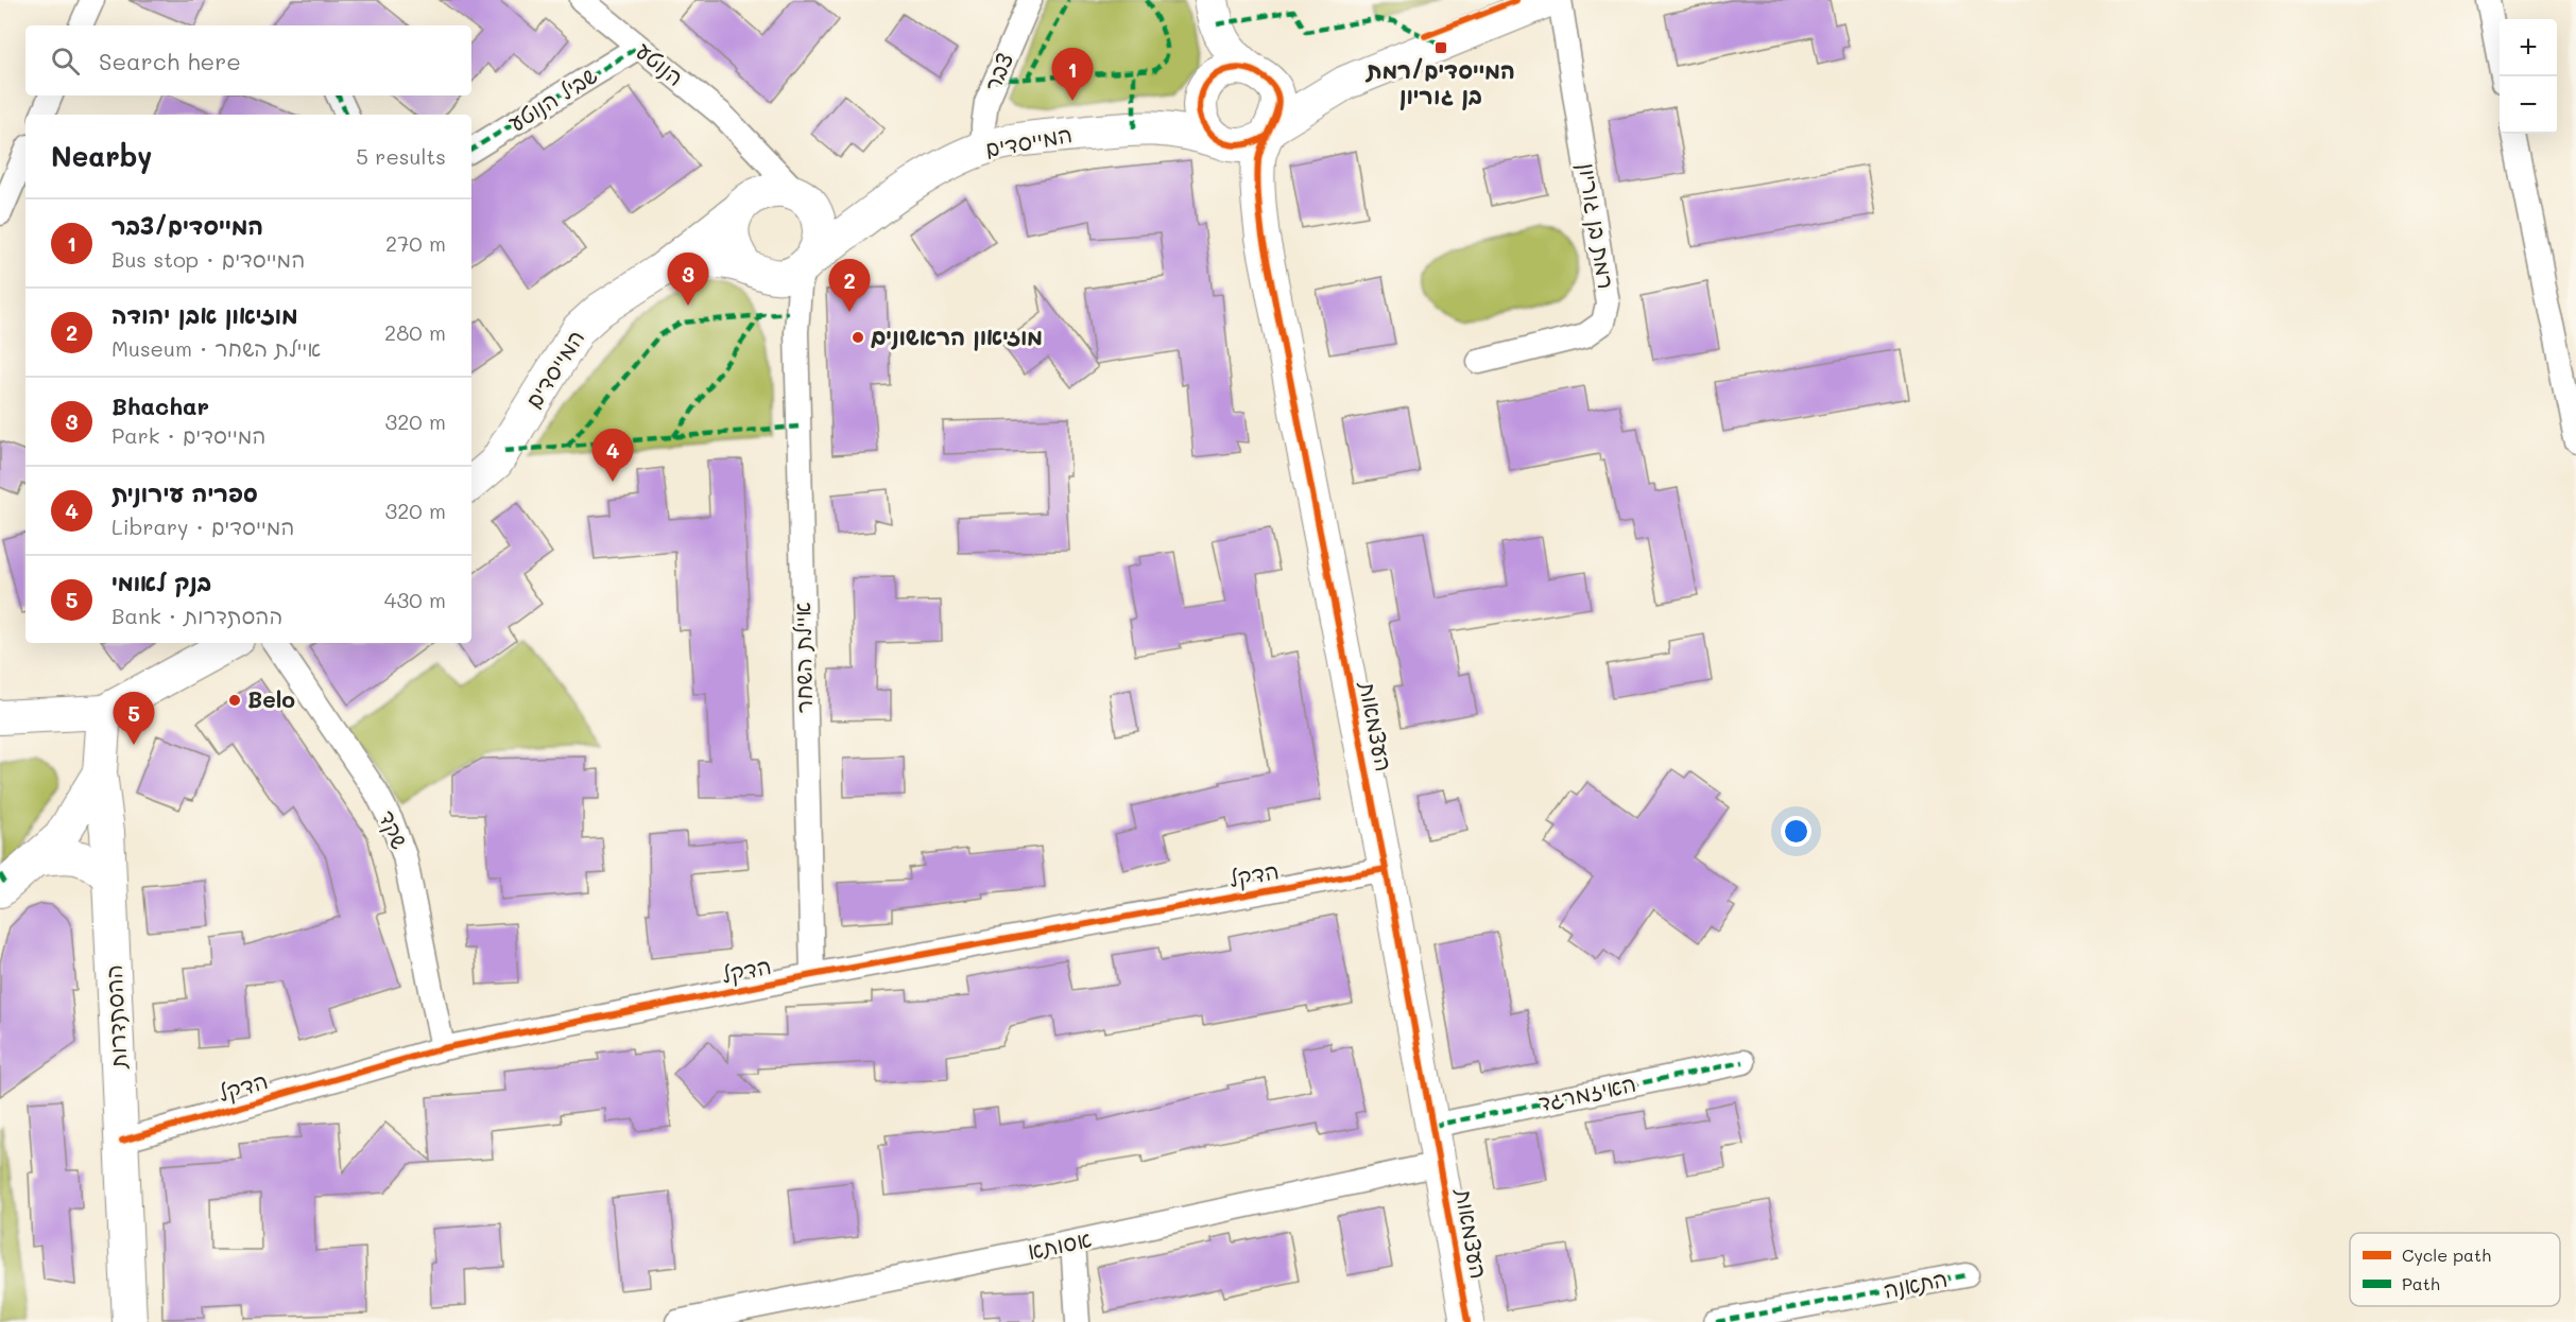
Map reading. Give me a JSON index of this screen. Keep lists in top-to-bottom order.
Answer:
{
  "streets": {
    "street": [
      "הנוטע",
      "צבר",
      "שביל הנוטע",
      "המייסדים",
      "רמת בן גוריון",
      "איילת השחר",
      "העצמאות",
      "שקד",
      "הדקל",
      "ההסתדרות",
      "האיזמרגד",
      "אסותא",
      "התאנה"
    ]
  },
  "crossings": [
    ["הנוטע", "שביל הנוטע"],
    ["הנוטע", "המייסדים"],
    ["הנוטע", "איילת השחר"],
    ["צבר", "המייסדים"],
    ["המייסדים", "איילת השחר"],
    ["המייסדים", "העצמאות"],
    ["איילת השחר", "הדקל"],
    ["העצמאות", "הדקל"],
    ["העצמאות", "האיזמרגד"],
    ["העצמאות", "אסותא"],
    ["שקד", "הדקל"],
    ["הדקל", "ההסתדרות"]
  ],
  "places": {
    "transit": ["המייסדים/רמת בן גוריון"],
    "other": ["מוזיאון הראשונים", "Belo"]
  },
  "legend": ["Cycle path", "Path"],
  "page": {
    "map_buttons": ["+", "−"],
    "search": "Search here",
    "pins": [
      "1",
      "3",
      "2",
      "4",
      "5"
    ],
    "heading": ["Nearby", "5 results"],
    "list": [
      {
        "mark": "1",
        "name": "המייסדים/צבר",
        "note": "Bus stop · המייסדים",
        "value": "270 m"
      },
      {
        "mark": "2",
        "name": "מוזיאון אבן יהודה",
        "note": "Museum · איילת השחר",
        "value": "280 m"
      },
      {
        "mark": "3",
        "name": "Bhachar",
        "note": "Park · המייסדים",
        "value": "320 m"
      },
      {
        "mark": "4",
        "name": "ספריה עירונית",
        "note": "Library · המייסדים",
        "value": "320 m"
      },
      {
        "mark": "5",
        "name": "בנק לאומי",
        "note": "Bank · ההסתדרות",
        "value": "430 m"
      }
    ]
  }
}
